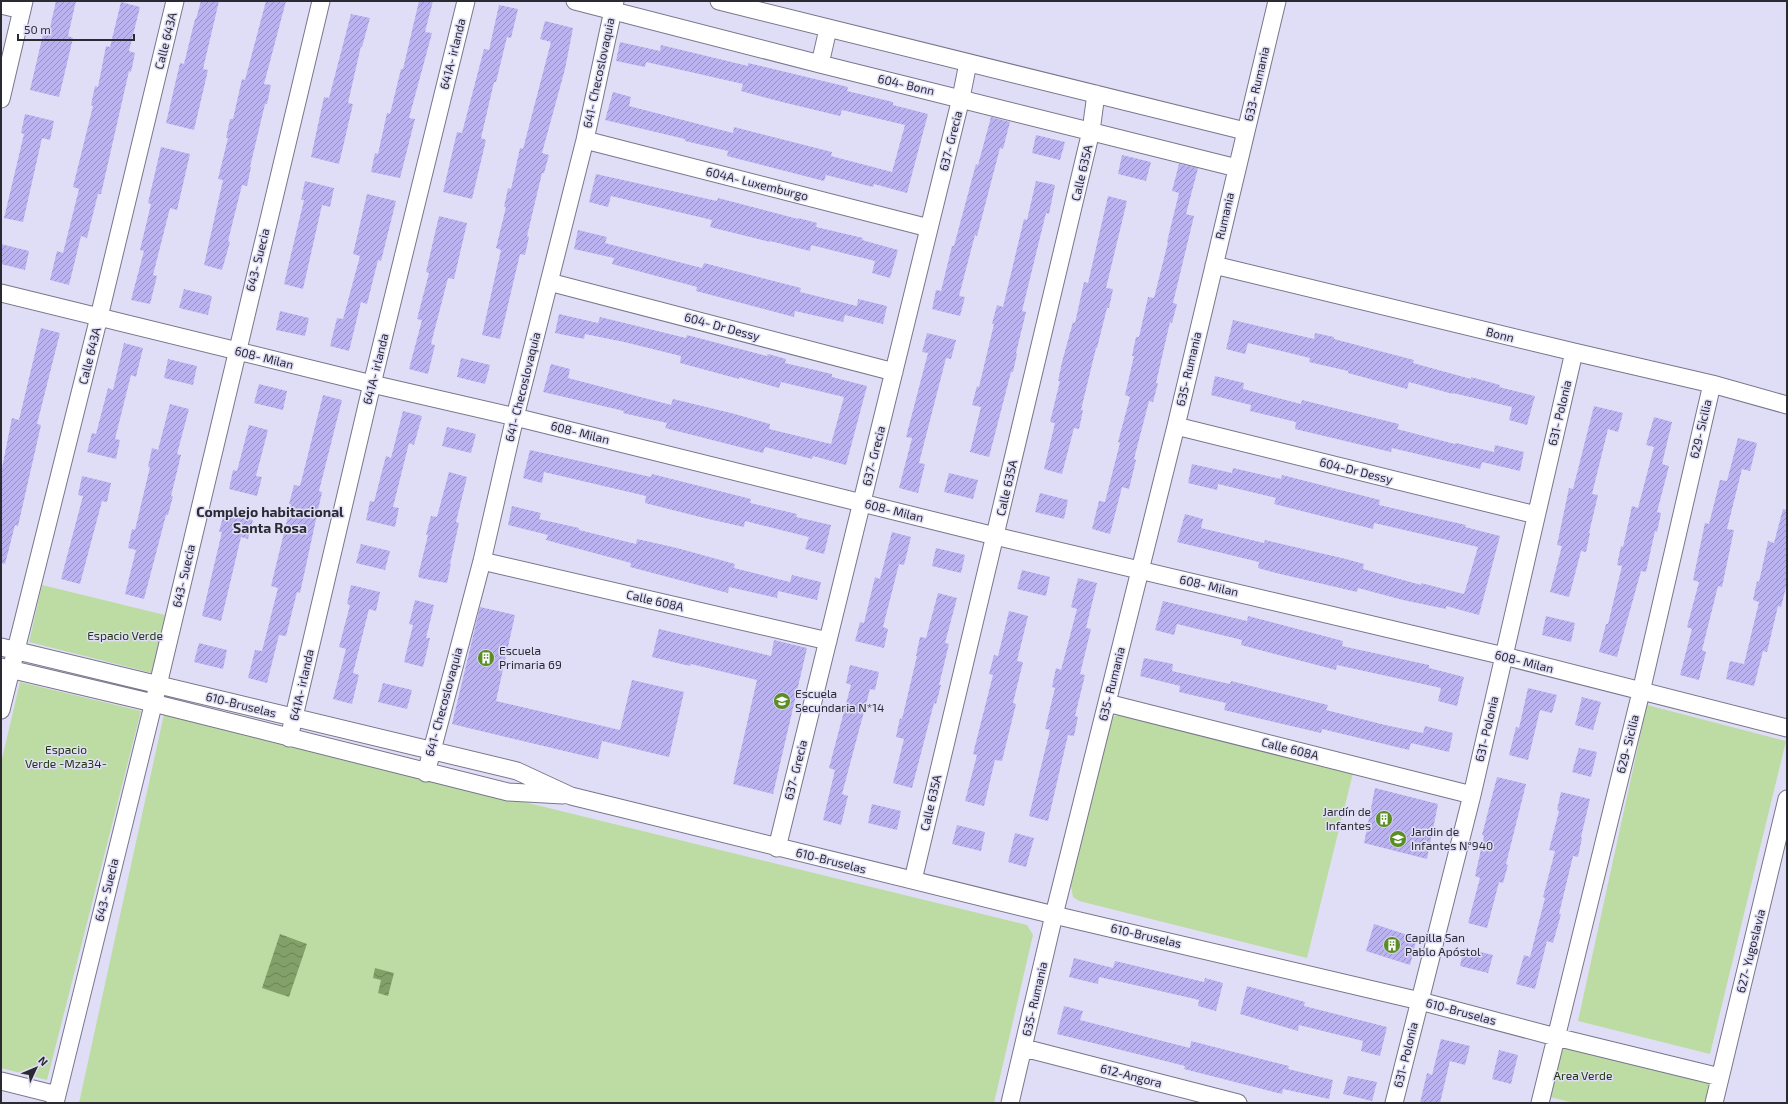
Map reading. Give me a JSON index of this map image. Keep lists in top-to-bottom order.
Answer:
{
  "streets": {
    "street": [
      "Calle 643A",
      "641A- irlanda",
      "641- Checoslovaquia",
      "633- Rumania",
      "604- Bonn",
      "637- Grecia",
      "Calle 635A",
      "604A- Luxemburgo",
      "Rumania",
      "643- Suecia",
      "604- Dr Dessy",
      "Bonn",
      "608- Milan",
      "635- Rumania",
      "631- Polonia",
      "629- Sicilia",
      "604-Dr Dessy",
      "Calle 608A",
      "610-Bruselas",
      "627- Yugoslavia",
      "612-Angora"
    ]
  },
  "crossings": [
    ["Calle 643A", "608- Milan"],
    ["Calle 643A", "610-Bruselas"],
    ["641A- irlanda", "608- Milan"],
    ["641A- irlanda", "610-Bruselas"],
    ["641- Checoslovaquia", "604- Bonn"],
    ["641- Checoslovaquia", "604A- Luxemburgo"],
    ["641- Checoslovaquia", "604- Dr Dessy"],
    ["641- Checoslovaquia", "608- Milan"],
    ["641- Checoslovaquia", "Calle 608A"],
    ["641- Checoslovaquia", "610-Bruselas"],
    ["633- Rumania", "604- Bonn"],
    ["633- Rumania", "Rumania"],
    ["604- Bonn", "637- Grecia"],
    ["604- Bonn", "Calle 635A"],
    ["604- Bonn", "Rumania"],
    ["637- Grecia", "604A- Luxemburgo"],
    ["637- Grecia", "604- Dr Dessy"],
    ["637- Grecia", "608- Milan"],
    ["637- Grecia", "Calle 608A"],
    ["637- Grecia", "610-Bruselas"],
    ["Calle 635A", "608- Milan"],
    ["Calle 635A", "610-Bruselas"],
    ["Rumania", "Bonn"],
    ["Rumania", "635- Rumania"],
    ["643- Suecia", "608- Milan"],
    ["643- Suecia", "610-Bruselas"],
    ["Bonn", "635- Rumania"],
    ["Bonn", "631- Polonia"],
    ["Bonn", "629- Sicilia"],
    ["608- Milan", "635- Rumania"],
    ["608- Milan", "631- Polonia"],
    ["608- Milan", "629- Sicilia"],
    ["635- Rumania", "604-Dr Dessy"],
    ["635- Rumania", "Calle 608A"],
    ["635- Rumania", "610-Bruselas"],
    ["635- Rumania", "612-Angora"],
    ["631- Polonia", "604-Dr Dessy"],
    ["631- Polonia", "Calle 608A"],
    ["631- Polonia", "610-Bruselas"],
    ["629- Sicilia", "610-Bruselas"],
    ["610-Bruselas", "627- Yugoslavia"]
  ],
  "districts": ["Complejo habitacional Santa Rosa"],
  "parks": ["Espacio Verde", "Espacio Verde -Mza34-", "Area Verde"],
  "places": {
    "building": ["Escuela Primaria 69", "Jardín de Infantes", "Capilla San Pablo Apóstol"],
    "school or university": ["Escuela Secundaria N*14", "Jardin de Infantes N°940"]
  },
  "scale_bar": "50 m",
  "north": "top right"
}
